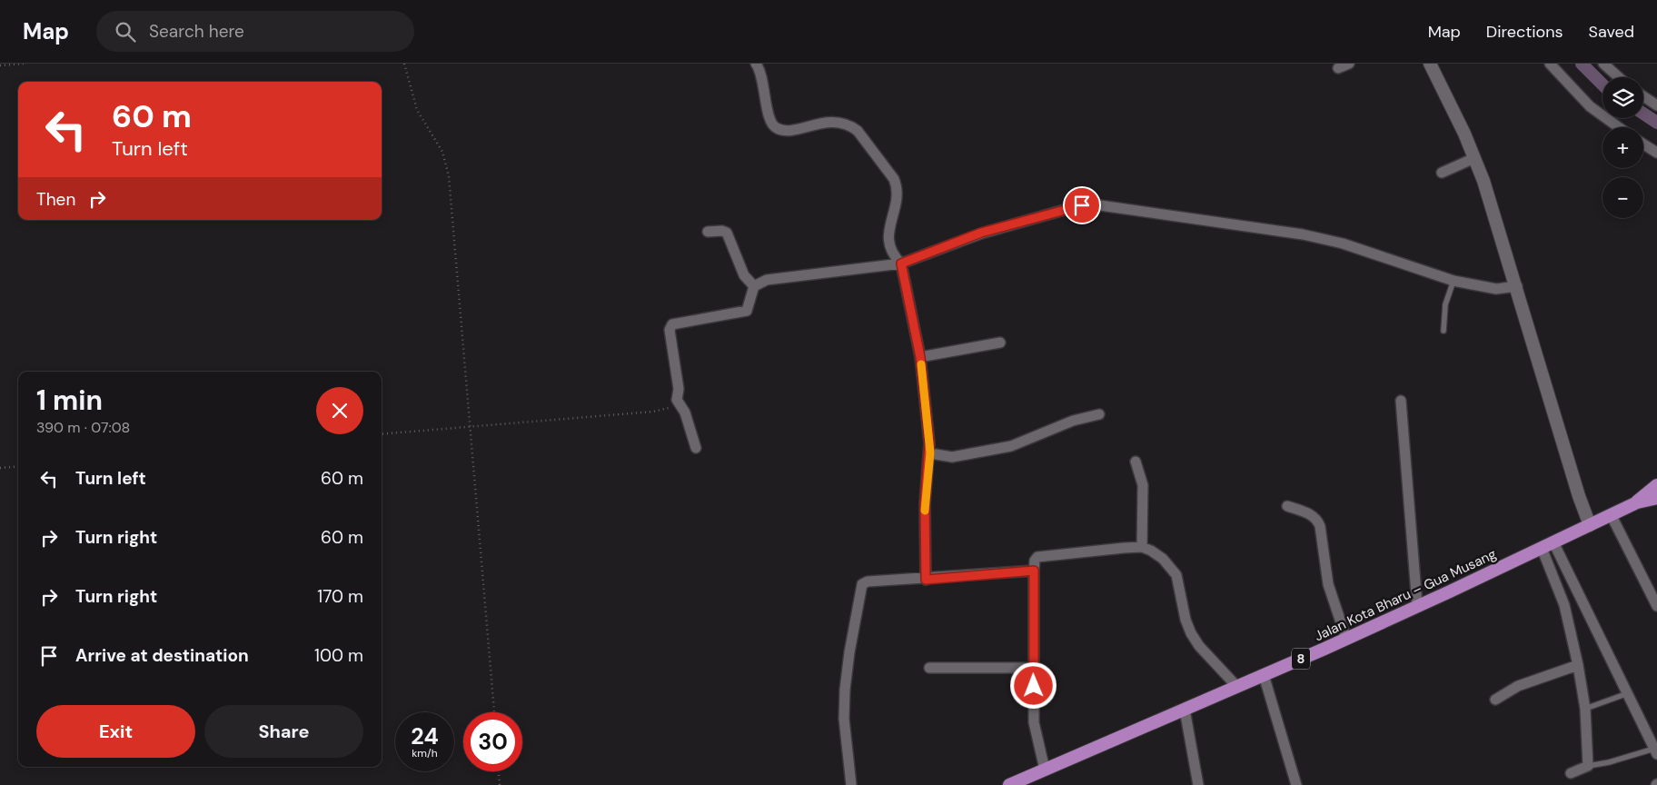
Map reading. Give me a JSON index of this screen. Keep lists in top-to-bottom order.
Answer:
{
  "streets": {
    "main road": ["Jalan Kota Bharu – Gua Musang", "8"]
  },
  "page": {
    "header": "Map",
    "search": "Search here",
    "nav": ["Map", "Directions", "Saved"],
    "map_buttons": ["+", "−"],
    "turn": ["60 m", "Turn left"],
    "then": "Then",
    "heading": ["1 min", "390 m · 07:08"],
    "list": [
      {
        "name": "Turn left",
        "value": "60 m"
      },
      {
        "name": "Turn right",
        "value": "60 m"
      },
      {
        "name": "Turn right",
        "value": "170 m"
      },
      {
        "name": "Arrive at destination",
        "value": "100 m"
      }
    ],
    "buttons": ["Exit", "Share"],
    "speed": "24 km/h",
    "limit": "30"
  }
}
